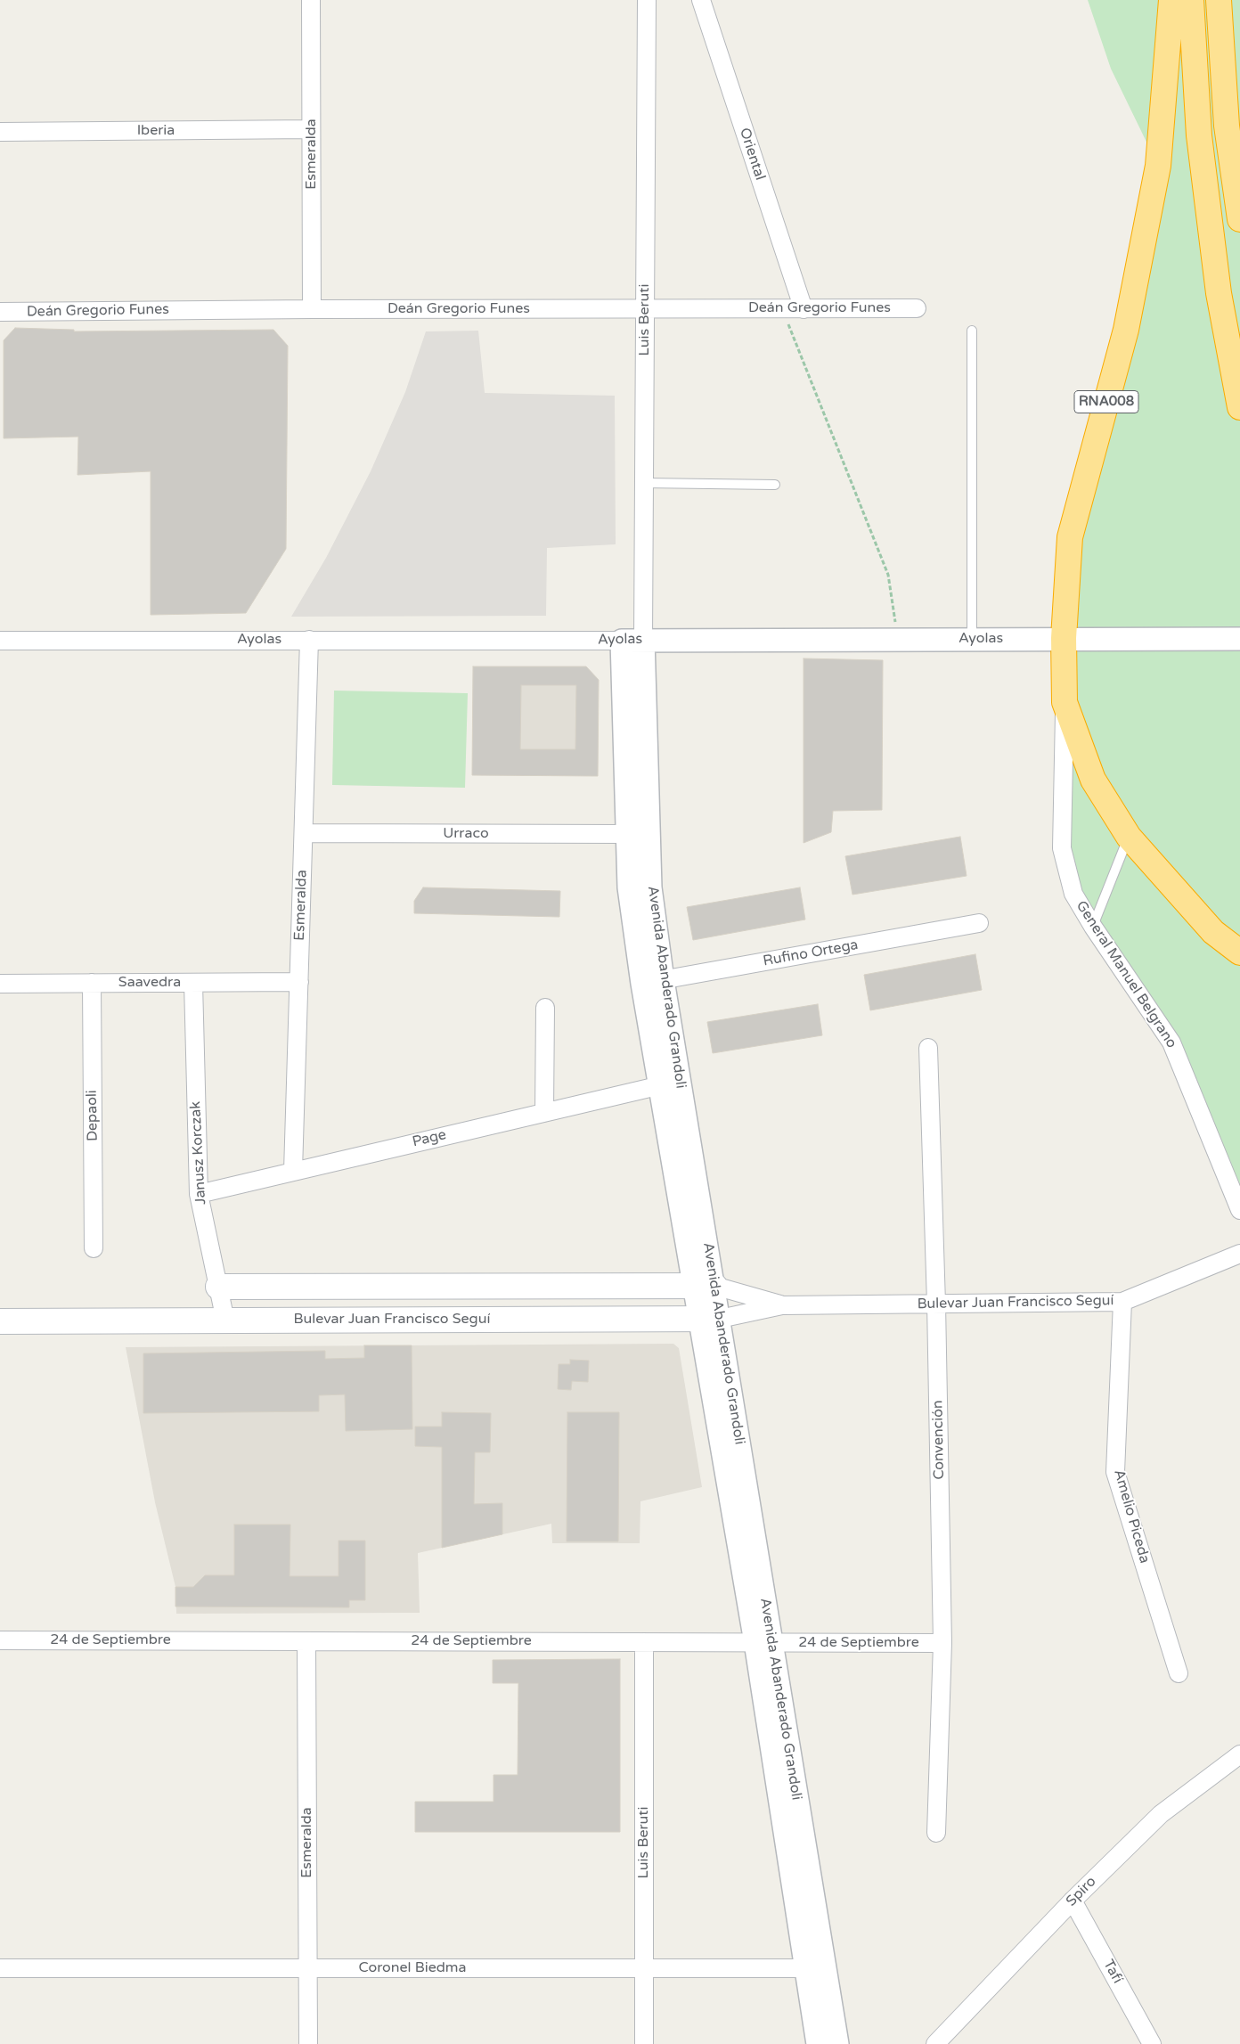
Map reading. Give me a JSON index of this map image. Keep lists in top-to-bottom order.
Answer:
{
  "streets": {
    "highway": ["RNA008"],
    "main road": ["Bulevar Juan Francisco Seguí"],
    "street": [
      "Iberia",
      "Esmeralda",
      "Oriental",
      "Deán Gregorio Funes",
      "Luis Beruti",
      "Ayolas",
      "Urraco",
      "Rufino Ortega",
      "General Manuel Belgrano",
      "Saavedra",
      "Avenida Abanderado Grandoli",
      "Depaoli",
      "Page",
      "Janusz Korczak",
      "Convención",
      "Amelio Piceda",
      "24 de Septiembre",
      "Spiro",
      "Coronel Biedma",
      "Tafí"
    ]
  },
  "crossings": [
    ["Iberia", "Esmeralda"],
    ["Esmeralda", "Deán Gregorio Funes"],
    ["Esmeralda", "Ayolas"],
    ["Esmeralda", "Urraco"],
    ["Esmeralda", "Saavedra"],
    ["Esmeralda", "Page"],
    ["Esmeralda", "24 de Septiembre"],
    ["Esmeralda", "Coronel Biedma"],
    ["Oriental", "Deán Gregorio Funes"],
    ["Deán Gregorio Funes", "Luis Beruti"],
    ["Luis Beruti", "Ayolas"],
    ["Luis Beruti", "Avenida Abanderado Grandoli"],
    ["Luis Beruti", "24 de Septiembre"],
    ["Luis Beruti", "Coronel Biedma"],
    ["RNA008", "Ayolas"],
    ["Ayolas", "Avenida Abanderado Grandoli"],
    ["Urraco", "Avenida Abanderado Grandoli"],
    ["Rufino Ortega", "Avenida Abanderado Grandoli"],
    ["Saavedra", "Depaoli"],
    ["Saavedra", "Janusz Korczak"],
    ["Avenida Abanderado Grandoli", "Page"],
    ["Avenida Abanderado Grandoli", "Bulevar Juan Francisco Seguí"],
    ["Avenida Abanderado Grandoli", "24 de Septiembre"],
    ["Avenida Abanderado Grandoli", "Coronel Biedma"],
    ["Page", "Janusz Korczak"],
    ["Janusz Korczak", "Bulevar Juan Francisco Seguí"],
    ["Bulevar Juan Francisco Seguí", "Convención"],
    ["Bulevar Juan Francisco Seguí", "Amelio Piceda"],
    ["Convención", "24 de Septiembre"],
    ["Spiro", "Tafí"]
  ]
}
